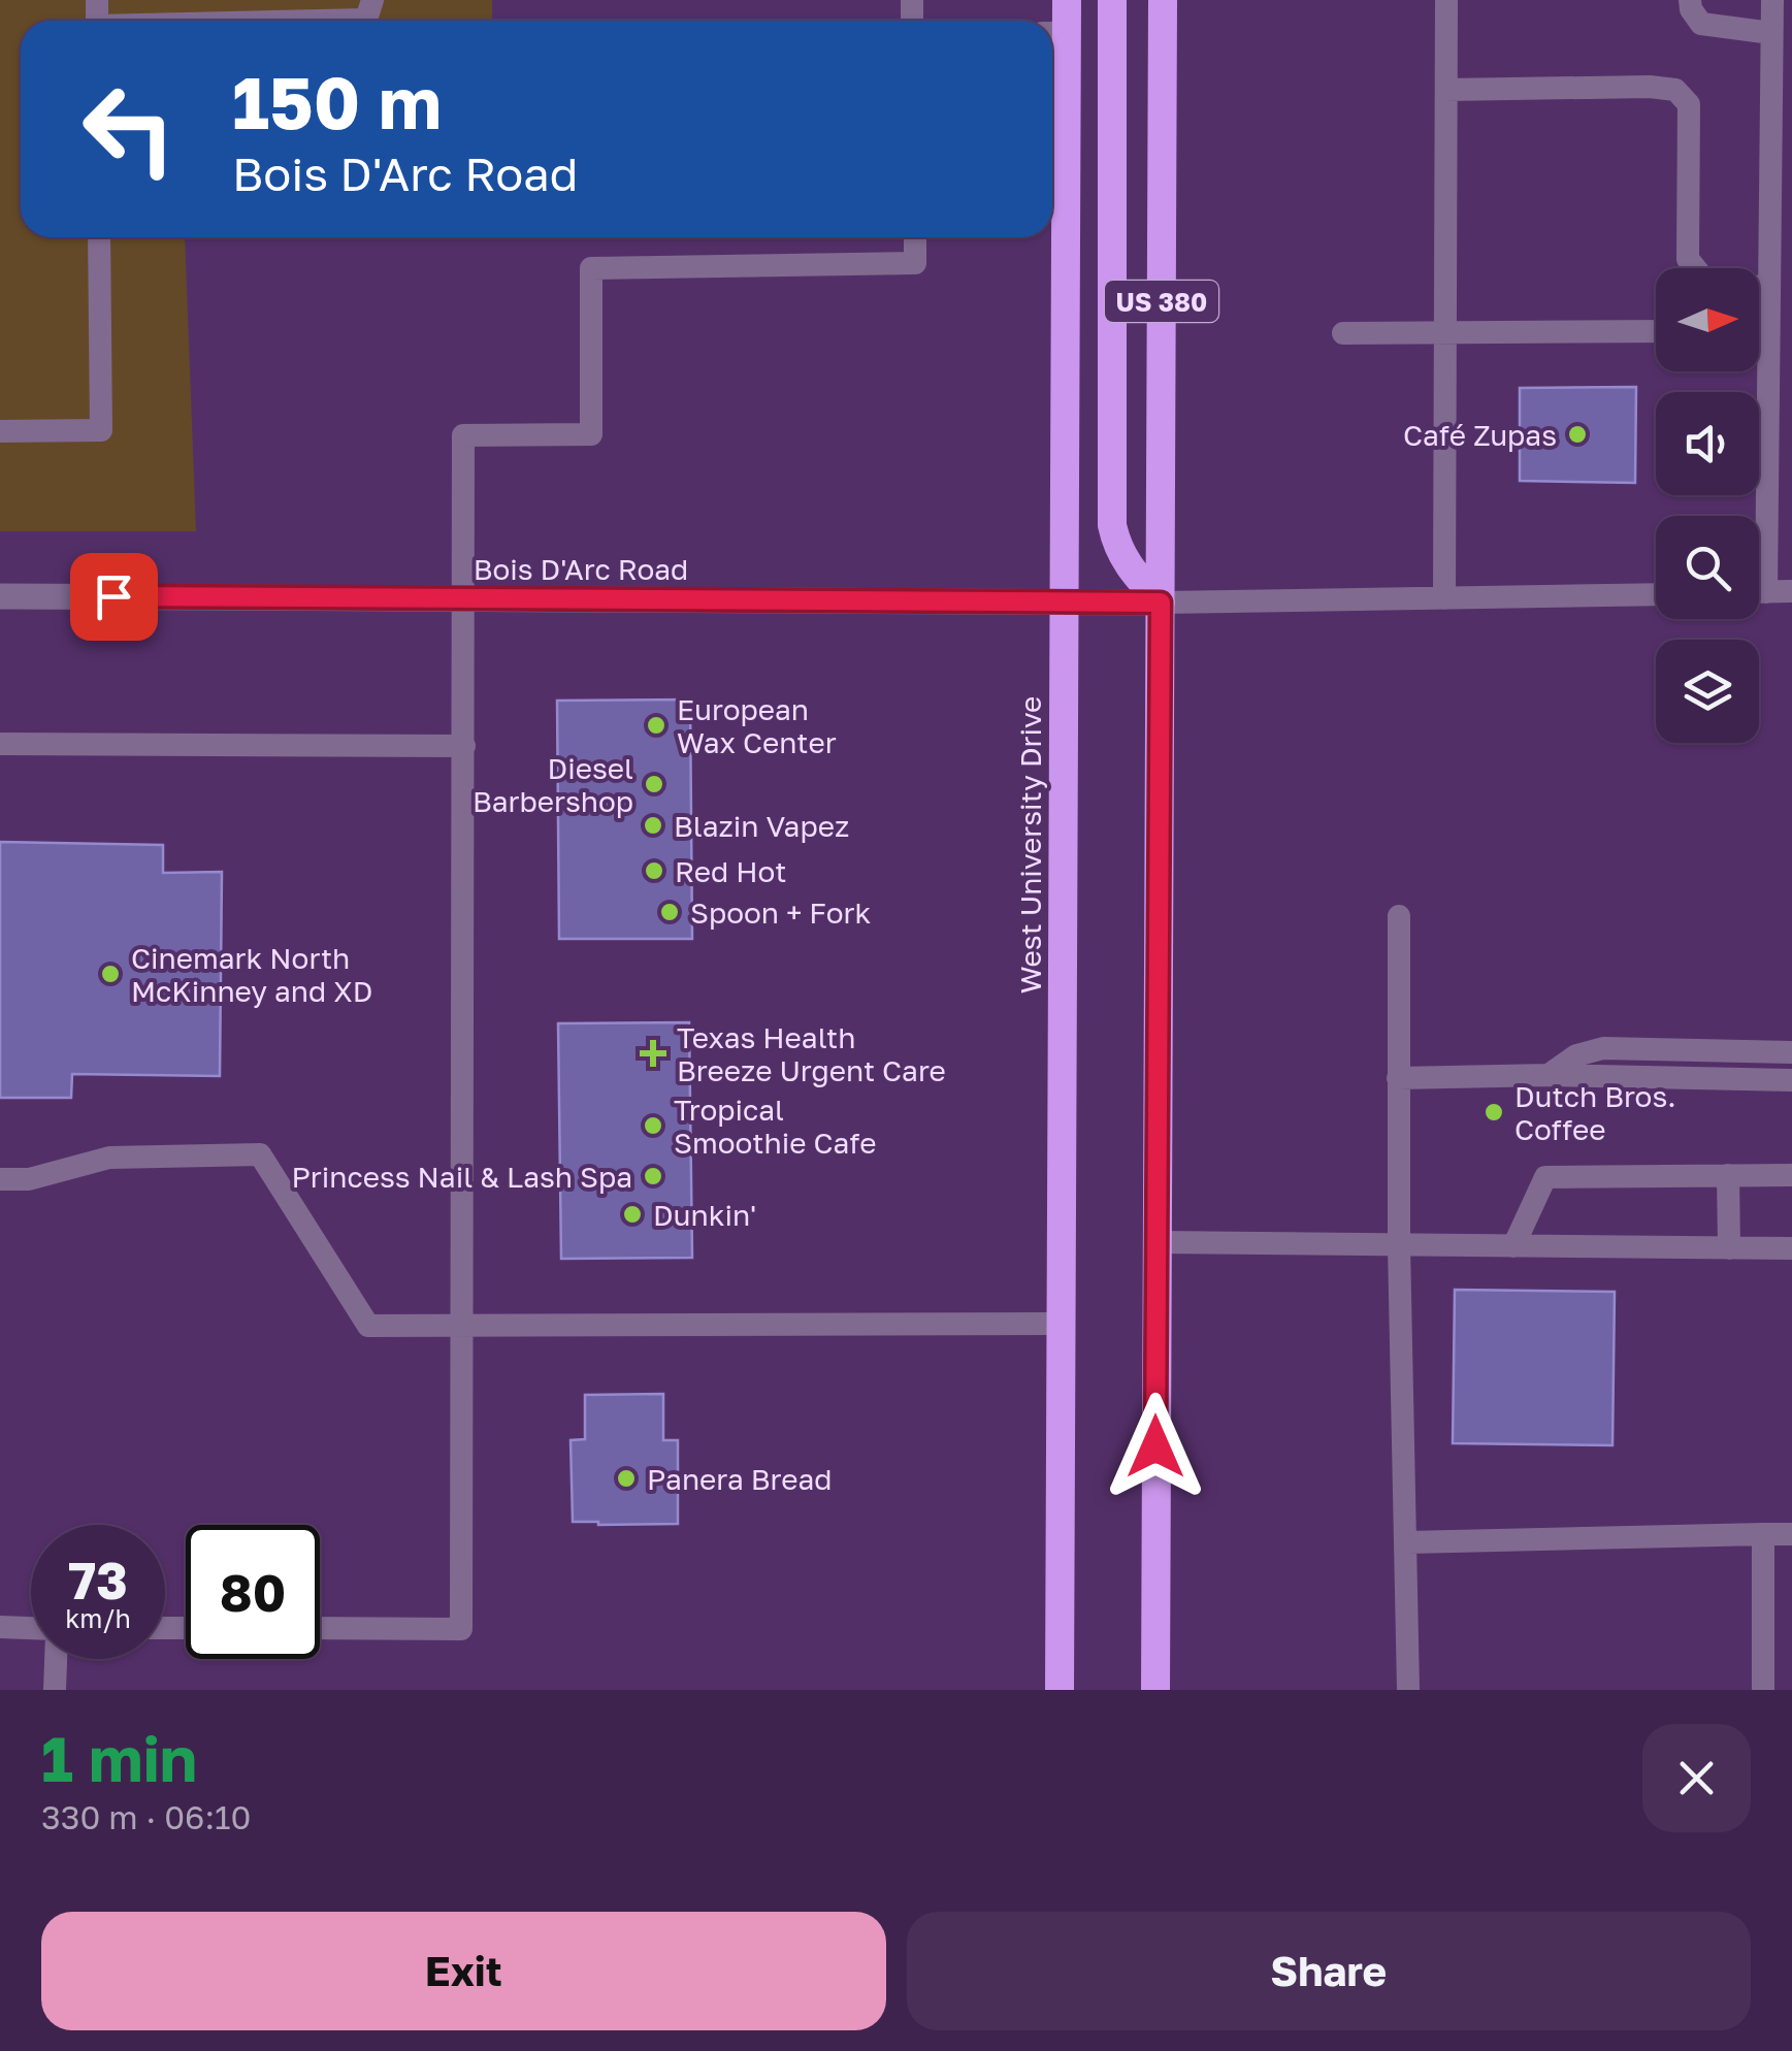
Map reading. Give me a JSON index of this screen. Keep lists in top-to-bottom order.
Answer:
{
  "streets": {
    "highway": ["US 380", "West University Drive"],
    "street": ["Bois D'Arc Road"]
  },
  "crossings": [
    ["US 380", "Bois D'Arc Road"],
    ["Bois D'Arc Road", "West University Drive"]
  ],
  "places": {
    "other": [
      "Café Zupas",
      "European Wax Center",
      "Diesel Barbershop",
      "Blazin Vapez",
      "Red Hot",
      "Spoon + Fork",
      "Cinemark North McKinney and XD",
      "Dutch Bros. Coffee",
      "Tropical Smoothie Cafe",
      "Princess Nail & Lash Spa",
      "Dunkin'",
      "Panera Bread"
    ],
    "health": ["Texas Health Breeze Urgent Care"]
  },
  "north": "right",
  "page": {
    "turn": ["150 m", "Bois D'Arc Road"],
    "speed": "73 km/h",
    "limit": "80",
    "heading": ["1 min", "330 m · 06:10"],
    "buttons": ["Exit", "Share"]
  }
}
